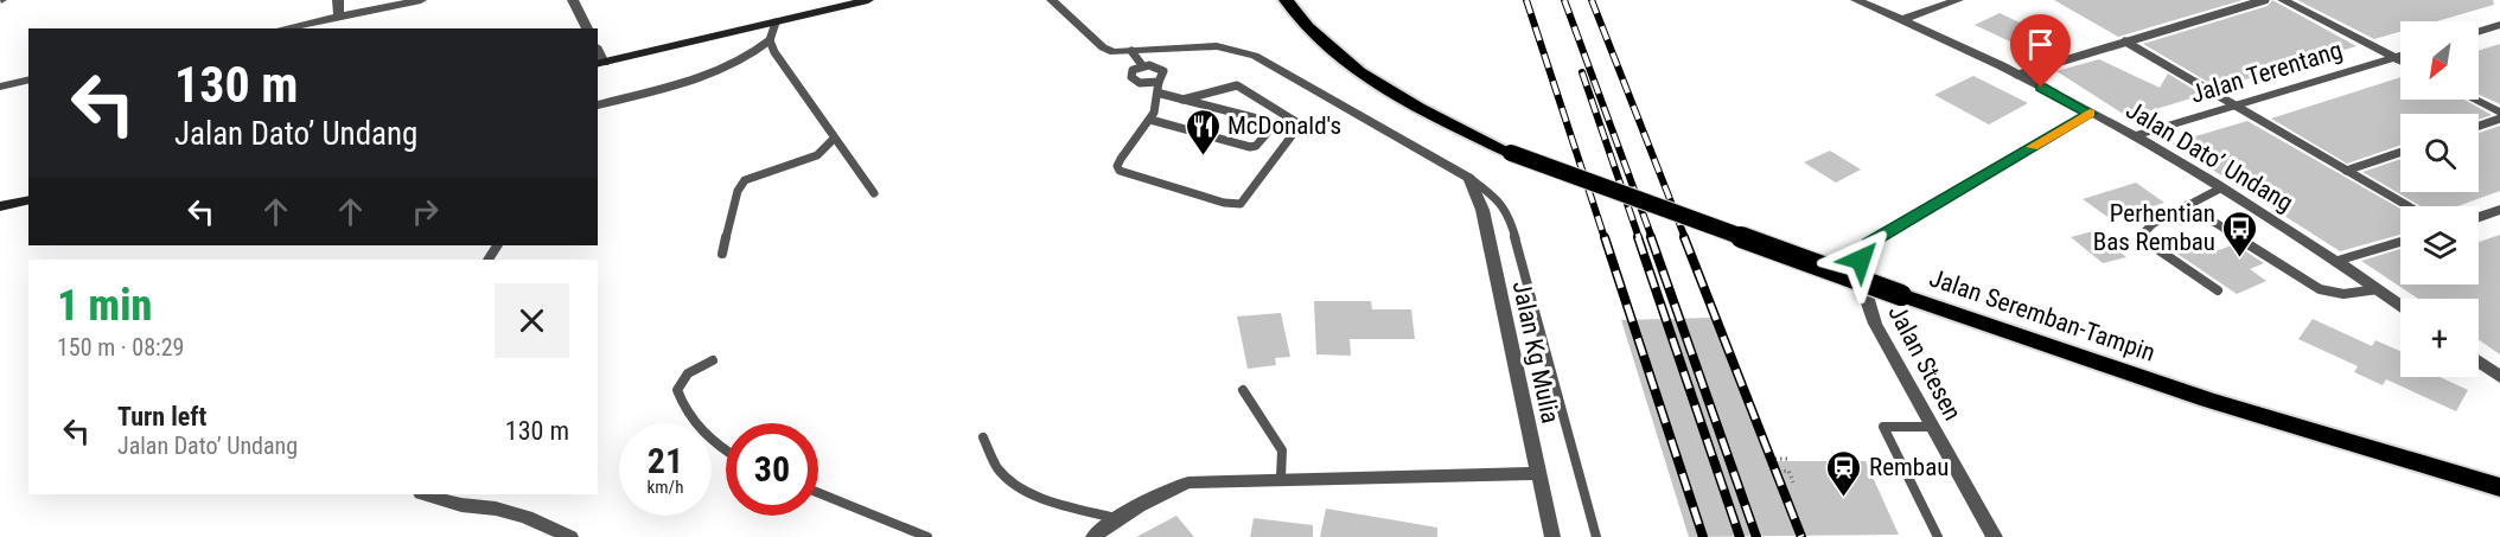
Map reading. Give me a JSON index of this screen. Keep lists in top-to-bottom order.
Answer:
{
  "streets": {
    "highway": ["Jalan Seremban-Tampin"],
    "street": [
      "Jalan Terentang",
      "Jalan Dato’ Undang",
      "Jalan Kg Mulia",
      "Jalan Stesen"
    ]
  },
  "crossings": [
    ["Jalan Terentang", "Jalan Dato’ Undang"],
    ["Jalan Dato’ Undang", "Jalan Stesen"]
  ],
  "places": {
    "restaurant": ["McDonald's"],
    "bus stop": ["Perhentian Bas Rembau"],
    "station": ["Rembau"]
  },
  "north": "bottom left",
  "page": {
    "map_buttons": "+",
    "turn": ["130 m", "Jalan Dato’ Undang"],
    "heading": ["1 min", "150 m · 08:29"],
    "list": [
      {
        "name": "Turn left",
        "note": "Jalan Dato’ Undang",
        "value": "130 m"
      }
    ],
    "speed": "21 km/h",
    "limit": "30"
  }
}
